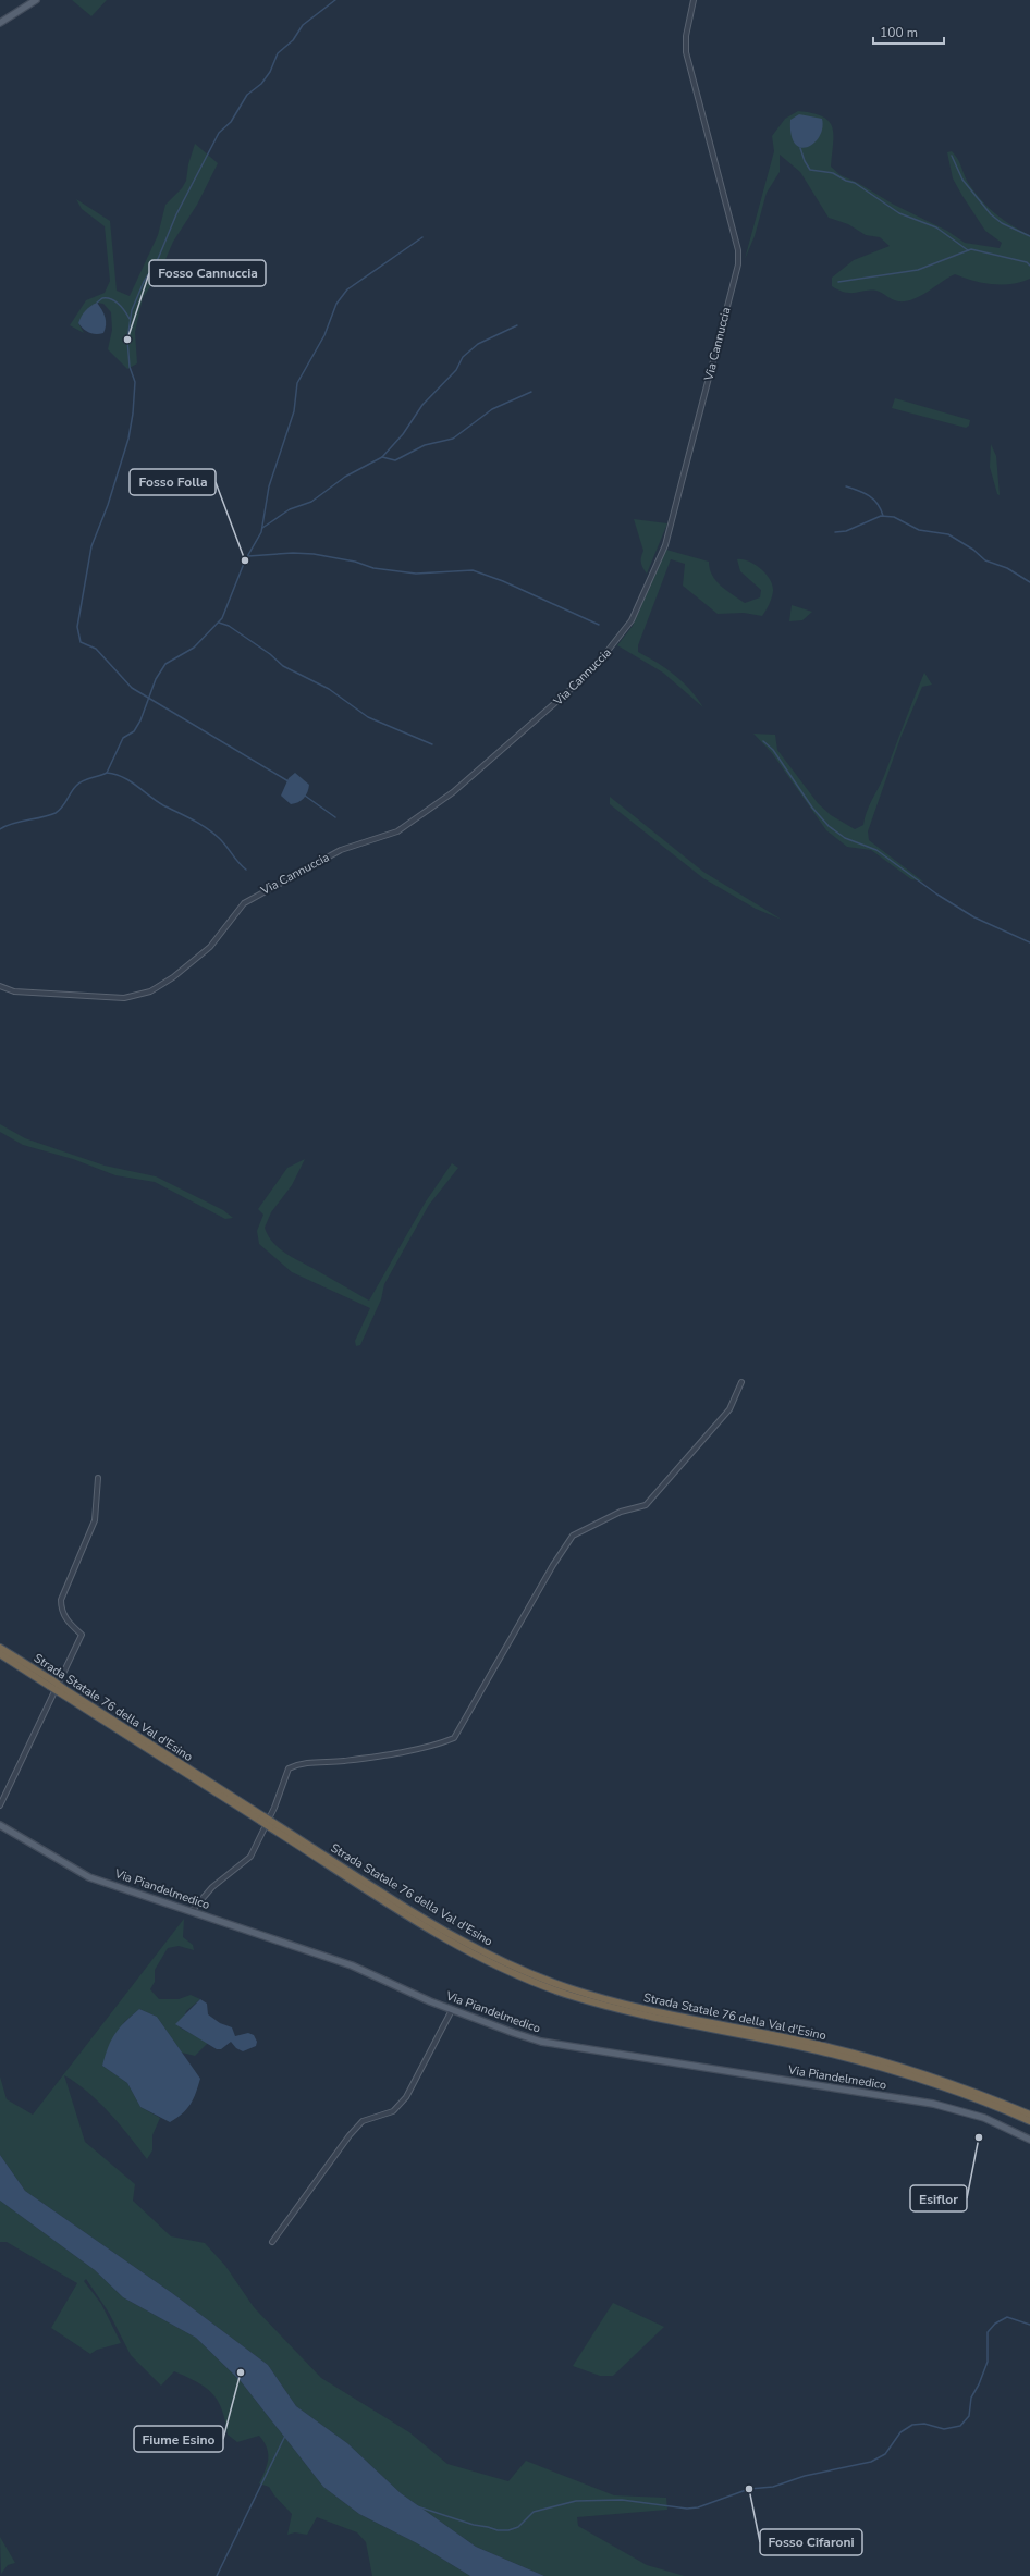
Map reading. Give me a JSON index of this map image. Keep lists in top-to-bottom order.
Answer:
{
  "streets": {
    "highway": ["Strada Statale 76 della Val d'Esino"],
    "main road": ["Via Piandelmedico"],
    "street": ["Via Cannuccia"]
  },
  "places": [
    "Fosso Cannuccia",
    "Fosso Folla",
    "Esiflor",
    "Fiume Esino",
    "Fosso Cifaroni"
  ],
  "scale_bar": "100 m"
}
